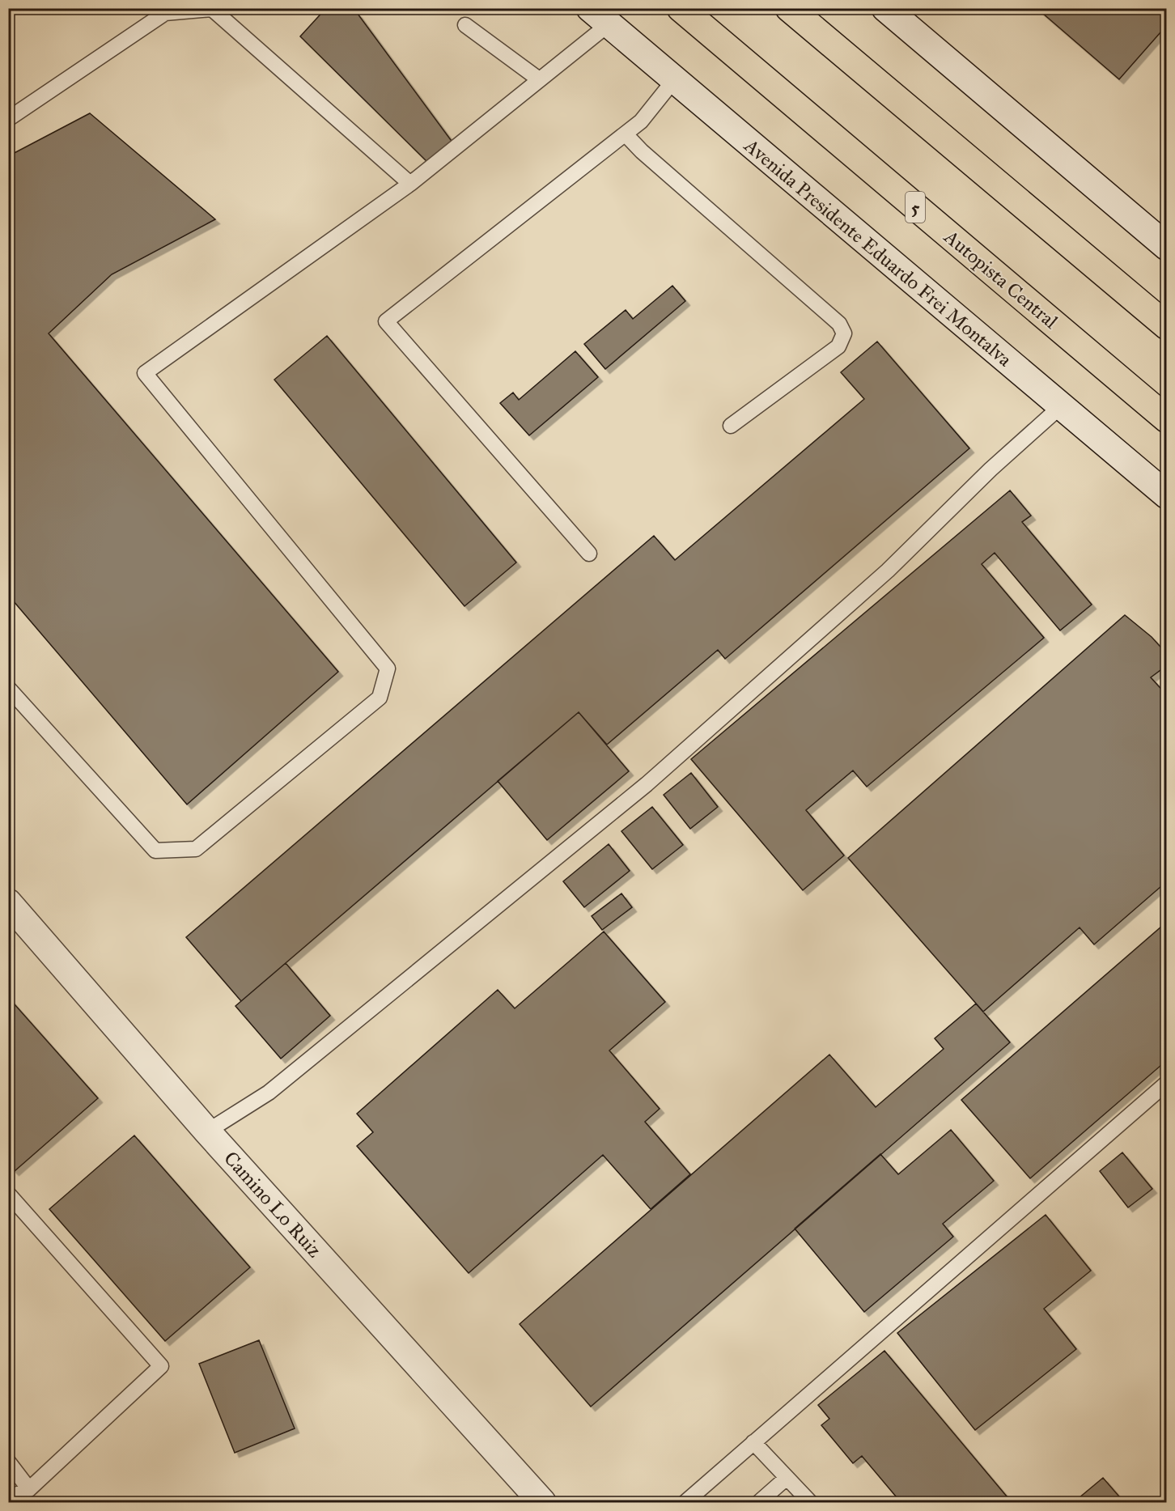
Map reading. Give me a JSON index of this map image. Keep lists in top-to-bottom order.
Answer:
{
  "streets": {
    "highway": ["5", "Autopista Central"],
    "main road": ["Avenida Presidente Eduardo Frei Montalva", "Camino Lo Ruiz"]
  }
}
